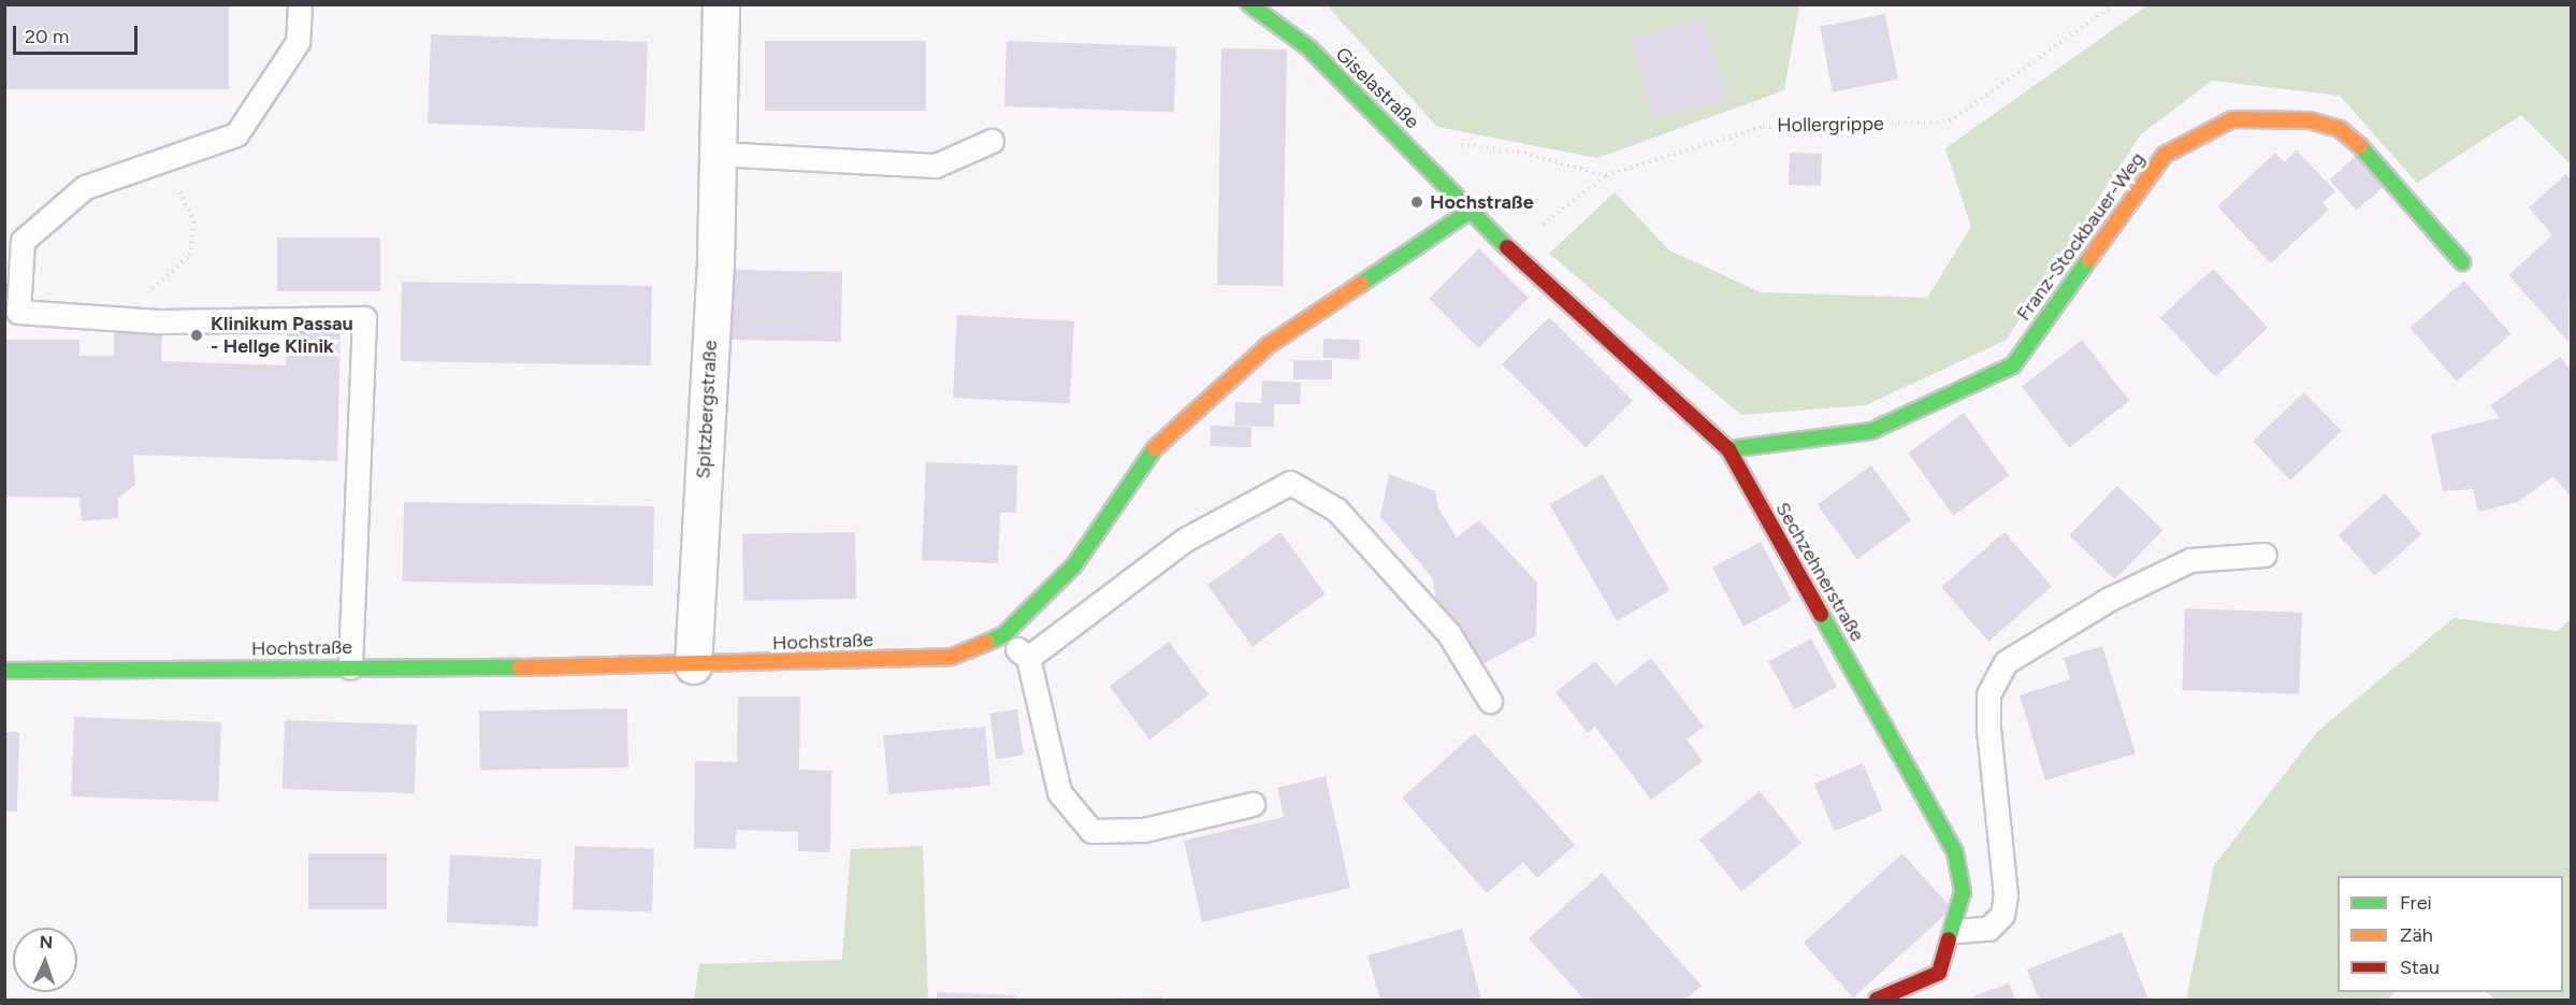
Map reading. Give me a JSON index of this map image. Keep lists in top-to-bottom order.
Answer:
{
  "streets": {
    "street": [
      "Giselastraße",
      "Franz-Stockbauer-Weg",
      "Spitzbergstraße",
      "Sechzehnerstraße",
      "Hochstraße"
    ],
    "path": ["Hollergrippe"]
  },
  "crossings": [
    ["Giselastraße", "Sechzehnerstraße"],
    ["Giselastraße", "Hochstraße"],
    ["Franz-Stockbauer-Weg", "Sechzehnerstraße"],
    ["Spitzbergstraße", "Hochstraße"],
    ["Sechzehnerstraße", "Hochstraße"]
  ],
  "places": ["Hochstraße", "Klinikum Passau - Hellge Klinik"],
  "legend": ["Frei", "Zäh", "Stau"],
  "scale_bar": "20 m",
  "north": "top"
}
